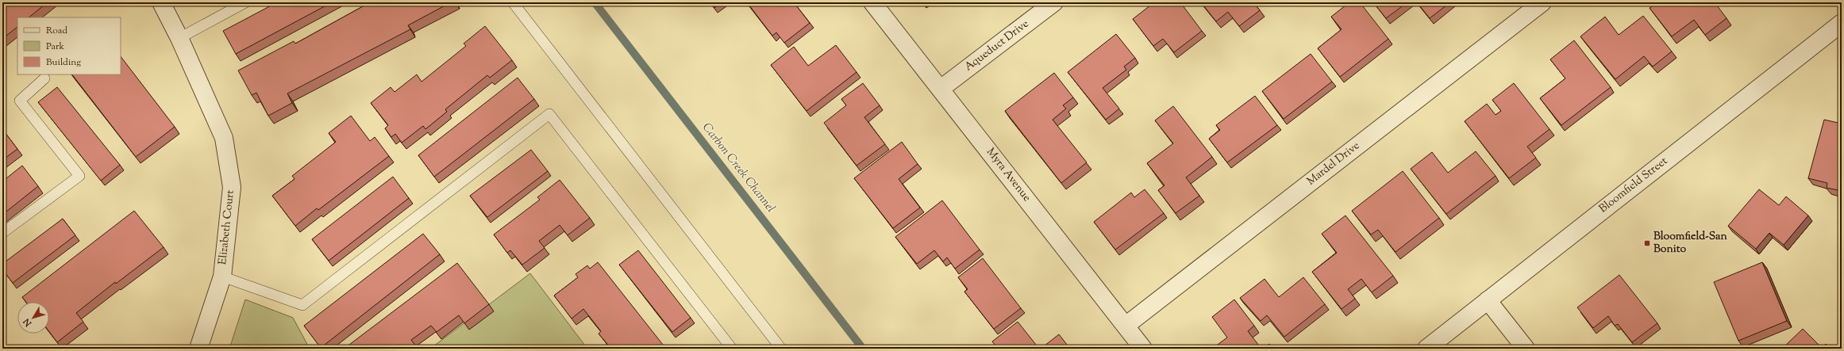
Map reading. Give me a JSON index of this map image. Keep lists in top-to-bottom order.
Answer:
{
  "streets": {
    "street": [
      "Aqueduct Drive",
      "Mardel Drive",
      "Myra Avenue",
      "Bloomfield Street",
      "Elizabeth Court"
    ]
  },
  "crossings": [
    ["Aqueduct Drive", "Myra Avenue"],
    ["Mardel Drive", "Myra Avenue"]
  ],
  "water": ["Carbon Creek Channel"],
  "places": {
    "transit": ["Bloomfield-San Bonito"]
  },
  "legend": ["Road", "Park", "Building"],
  "north": "bottom left"
}
